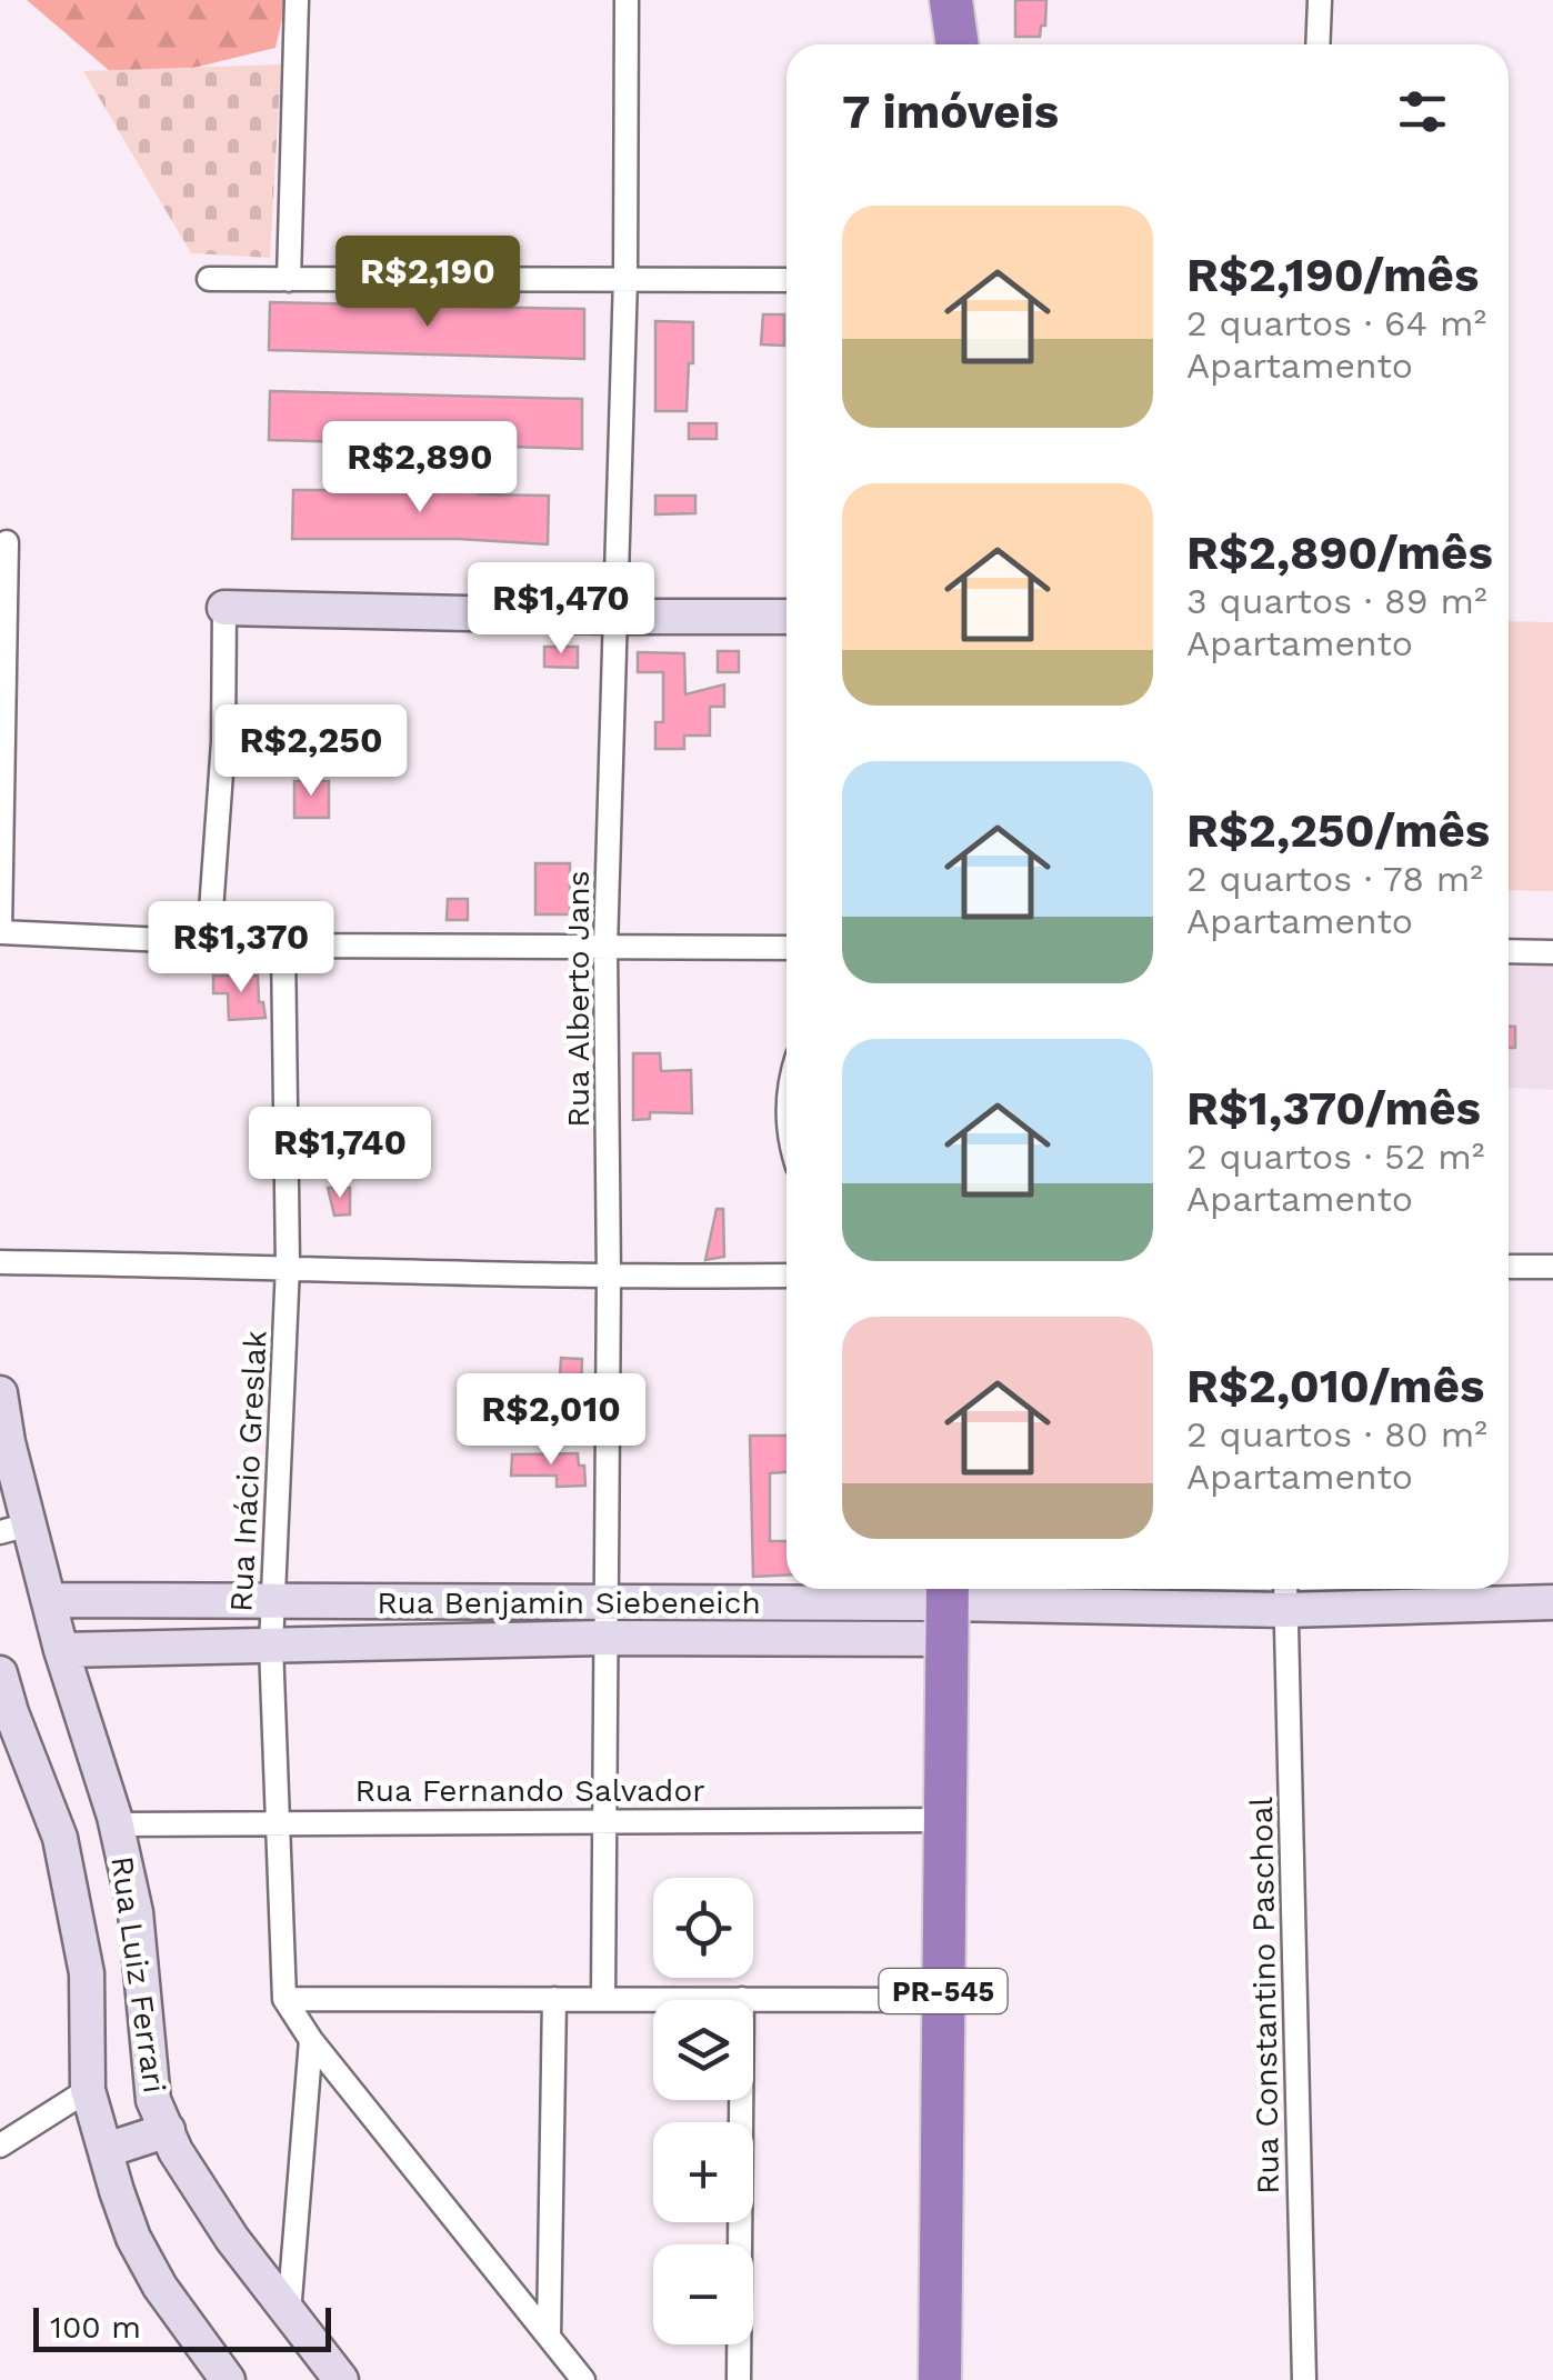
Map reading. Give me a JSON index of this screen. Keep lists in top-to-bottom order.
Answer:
{
  "streets": {
    "highway": ["PR-545"],
    "street": [
      "Rua Alberto Jans",
      "Rua Inácio Greslak",
      "Rua Benjamin Siebeneich",
      "Rua Fernando Salvador",
      "Rua Luiz Ferrari",
      "Rua Constantino Paschoal"
    ]
  },
  "crossings": [
    ["Rua Alberto Jans", "Rua Benjamin Siebeneich"],
    ["Rua Alberto Jans", "Rua Fernando Salvador"],
    ["Rua Inácio Greslak", "Rua Benjamin Siebeneich"],
    ["Rua Inácio Greslak", "Rua Fernando Salvador"],
    ["Rua Benjamin Siebeneich", "Rua Luiz Ferrari"],
    ["Rua Benjamin Siebeneich", "PR-545"],
    ["Rua Benjamin Siebeneich", "Rua Constantino Paschoal"],
    ["Rua Fernando Salvador", "Rua Luiz Ferrari"],
    ["Rua Fernando Salvador", "PR-545"]
  ],
  "scale_bar": "100 m",
  "page": {
    "heading": "7 imóveis",
    "list": [
      {
        "name": "R$2,190/mês",
        "note": "2 quartos · 64 m² · Apartamento"
      },
      {
        "name": "R$2,890/mês",
        "note": "3 quartos · 89 m² · Apartamento"
      },
      {
        "name": "R$2,250/mês",
        "note": "2 quartos · 78 m² · Apartamento"
      },
      {
        "name": "R$1,370/mês",
        "note": "2 quartos · 52 m² · Apartamento"
      },
      {
        "name": "R$2,010/mês",
        "note": "2 quartos · 80 m² · Apartamento"
      }
    ],
    "price": [
      "R$2,190",
      "R$2,890",
      "R$1,470",
      "R$2,250",
      "R$1,370",
      "R$1,740",
      "R$2,010"
    ],
    "map_buttons": ["+", "−"],
    "scale": "100 m"
  }
}
